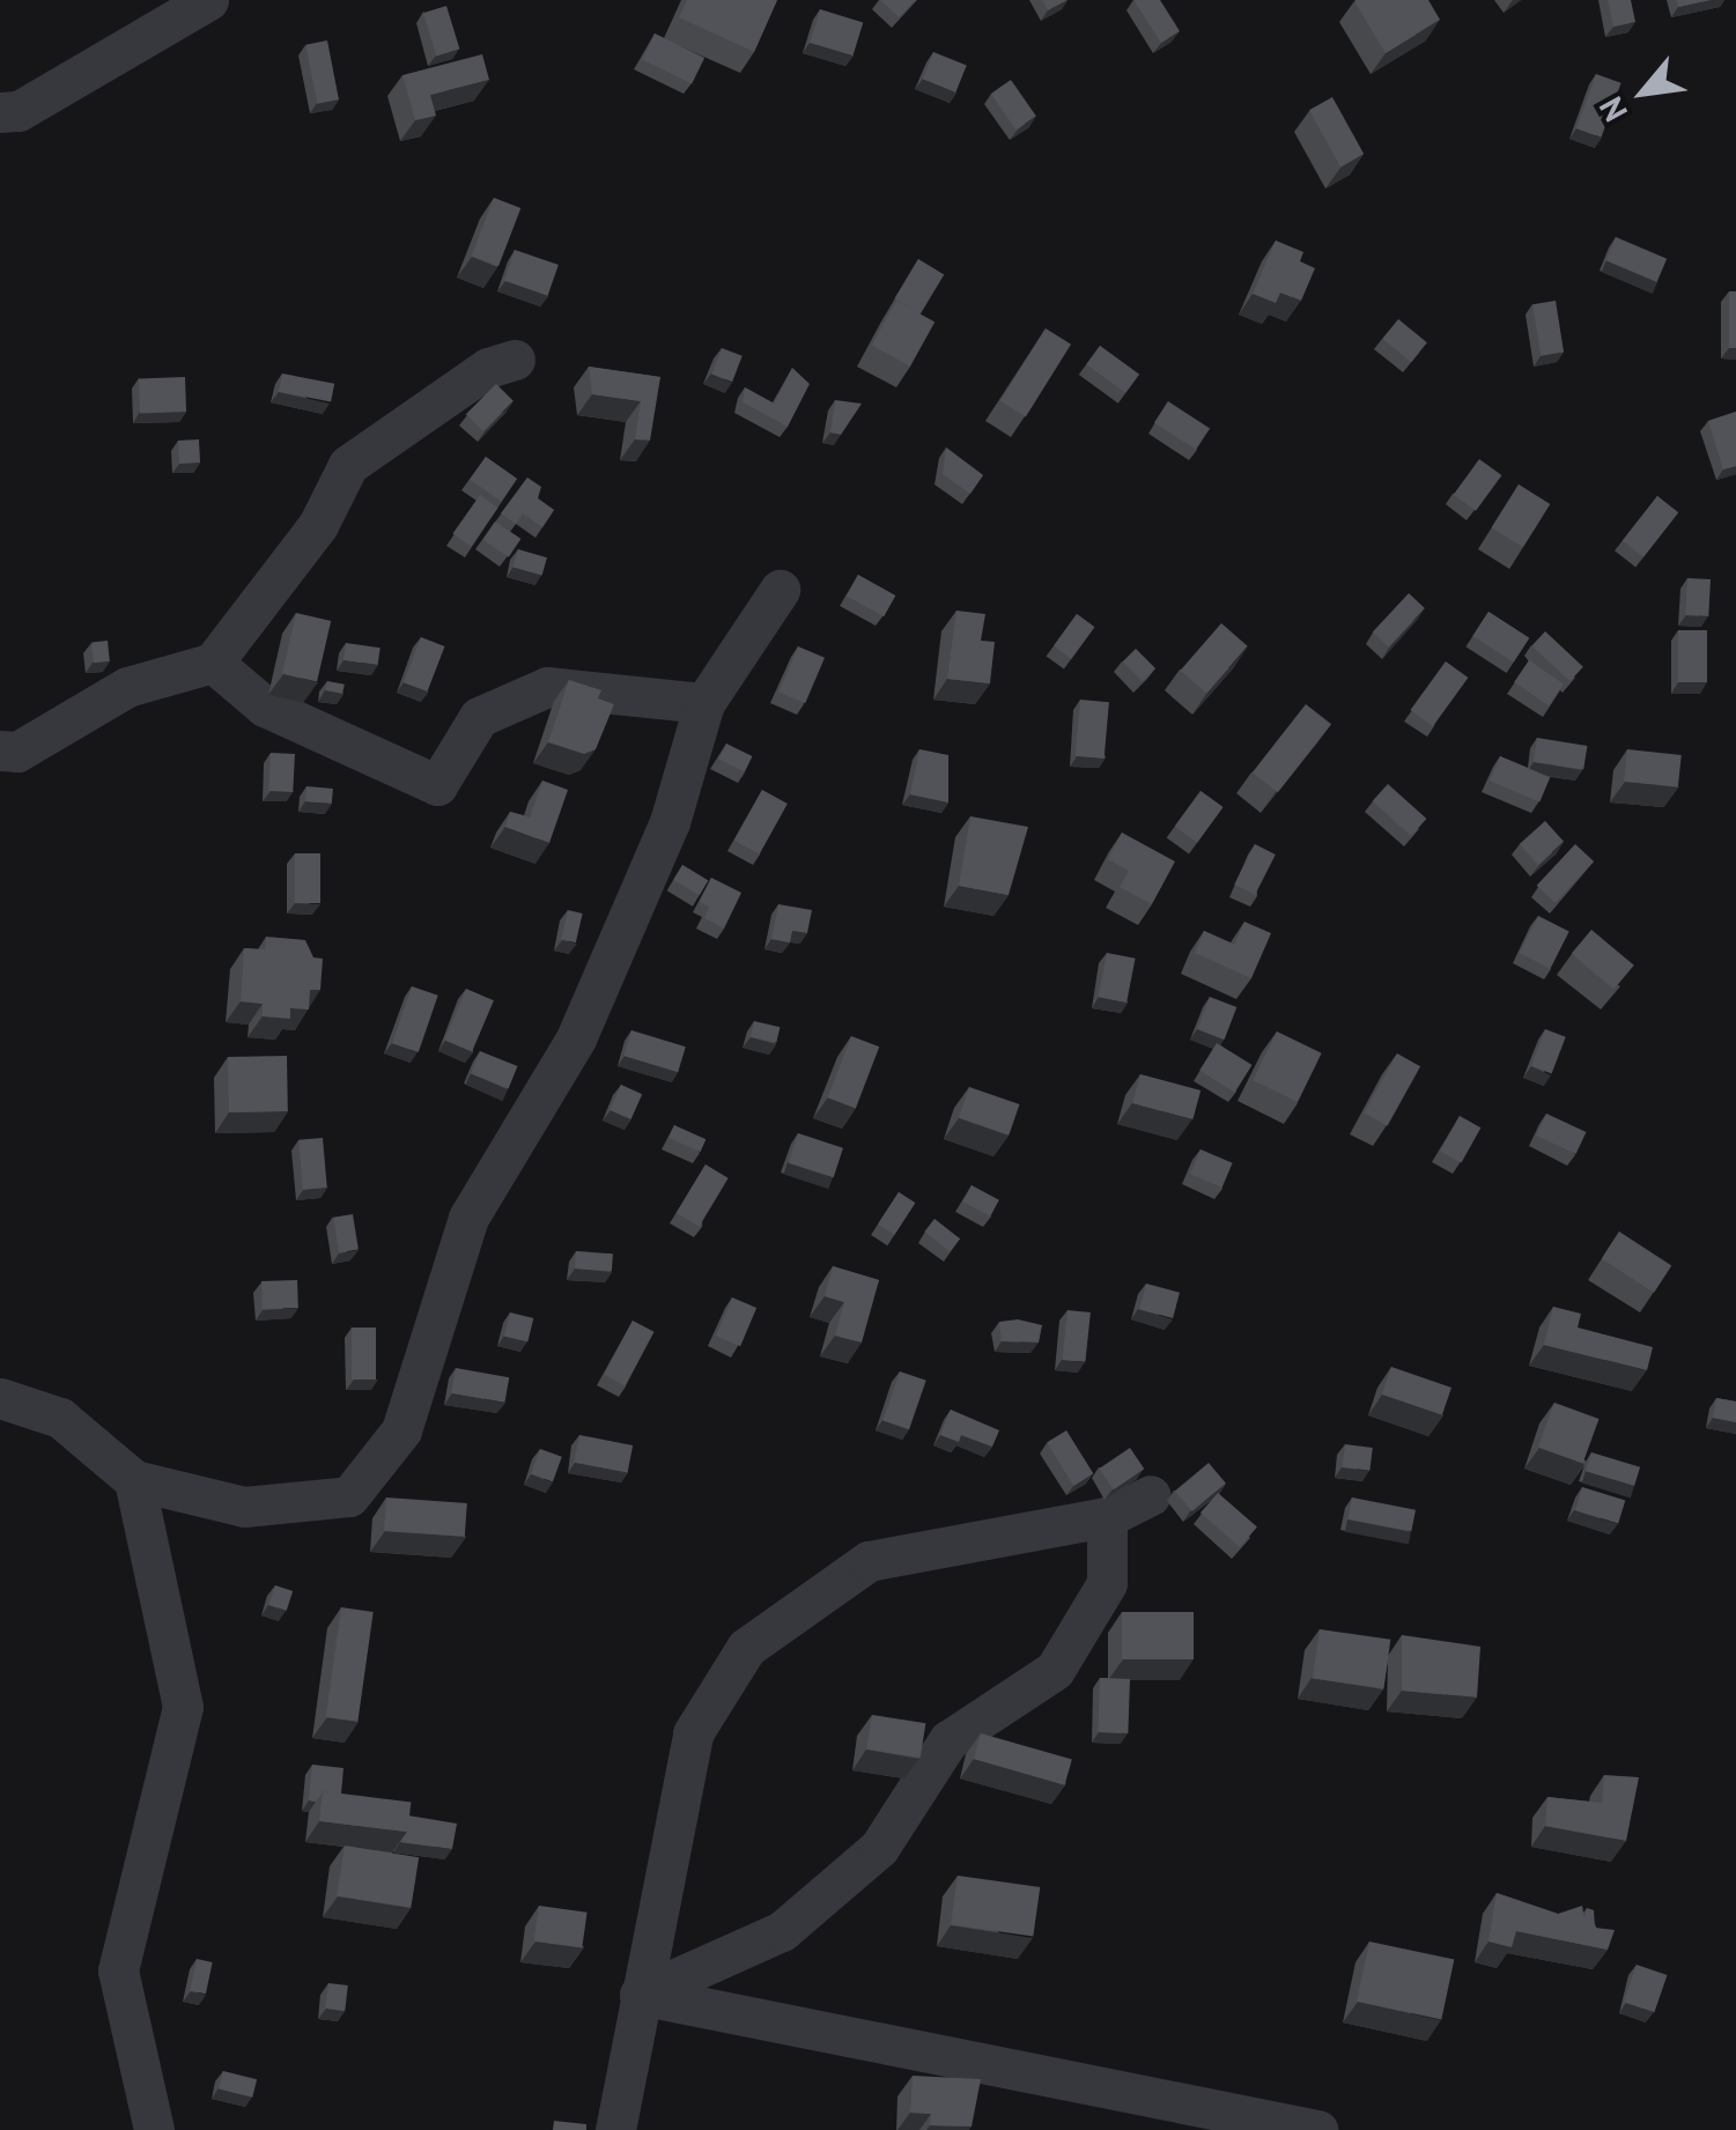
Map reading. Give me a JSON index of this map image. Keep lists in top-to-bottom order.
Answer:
{
  "north": "bottom left"
}
